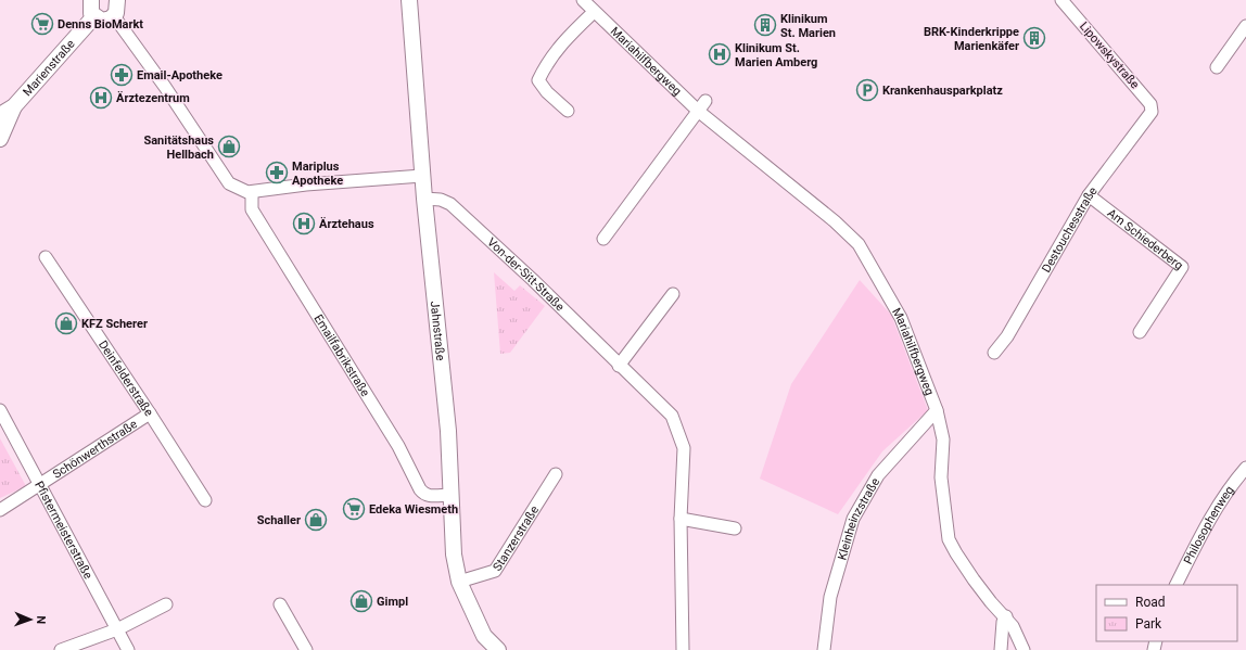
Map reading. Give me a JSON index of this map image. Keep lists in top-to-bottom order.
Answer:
{
  "streets": {
    "street": [
      "Lipowskystraße",
      "Mariahilfbergweg",
      "Marienstraße",
      "Destouchesstraße",
      "Am Schiederberg",
      "Von-der-Sitt-Straße",
      "Jahnstraße",
      "Emailfabrikstraße",
      "Deinfelderstraße",
      "Schönwerthstraße",
      "Kleinheinzstraße",
      "Philosophenweg",
      "Pfistermeisterstraße",
      "Stanzerstraße"
    ]
  },
  "crossings": [
    ["Lipowskystraße", "Destouchesstraße"],
    ["Mariahilfbergweg", "Kleinheinzstraße"],
    ["Destouchesstraße", "Am Schiederberg"],
    ["Von-der-Sitt-Straße", "Jahnstraße"],
    ["Jahnstraße", "Emailfabrikstraße"],
    ["Jahnstraße", "Stanzerstraße"],
    ["Deinfelderstraße", "Schönwerthstraße"],
    ["Schönwerthstraße", "Pfistermeisterstraße"]
  ],
  "places": {
    "supermarket": ["Denns BioMarkt", "Edeka Wiesmeth"],
    "building": ["Klinikum St. Marien", "BRK-Kinderkrippe Marienkäfer"],
    "hospital": ["Klinikum St. Marien Amberg", "Ärztezentrum", "Ärztehaus"],
    "pharmacy": ["Email-Apotheke", "Mariplus Apotheke"],
    "parking": ["Krankenhausparkplatz"],
    "shop": [
      "Sanitätshaus Hellbach",
      "KFZ Scherer",
      "Schaller",
      "Gimpl"
    ]
  },
  "legend": ["Road", "Park"],
  "north": "right"
}
